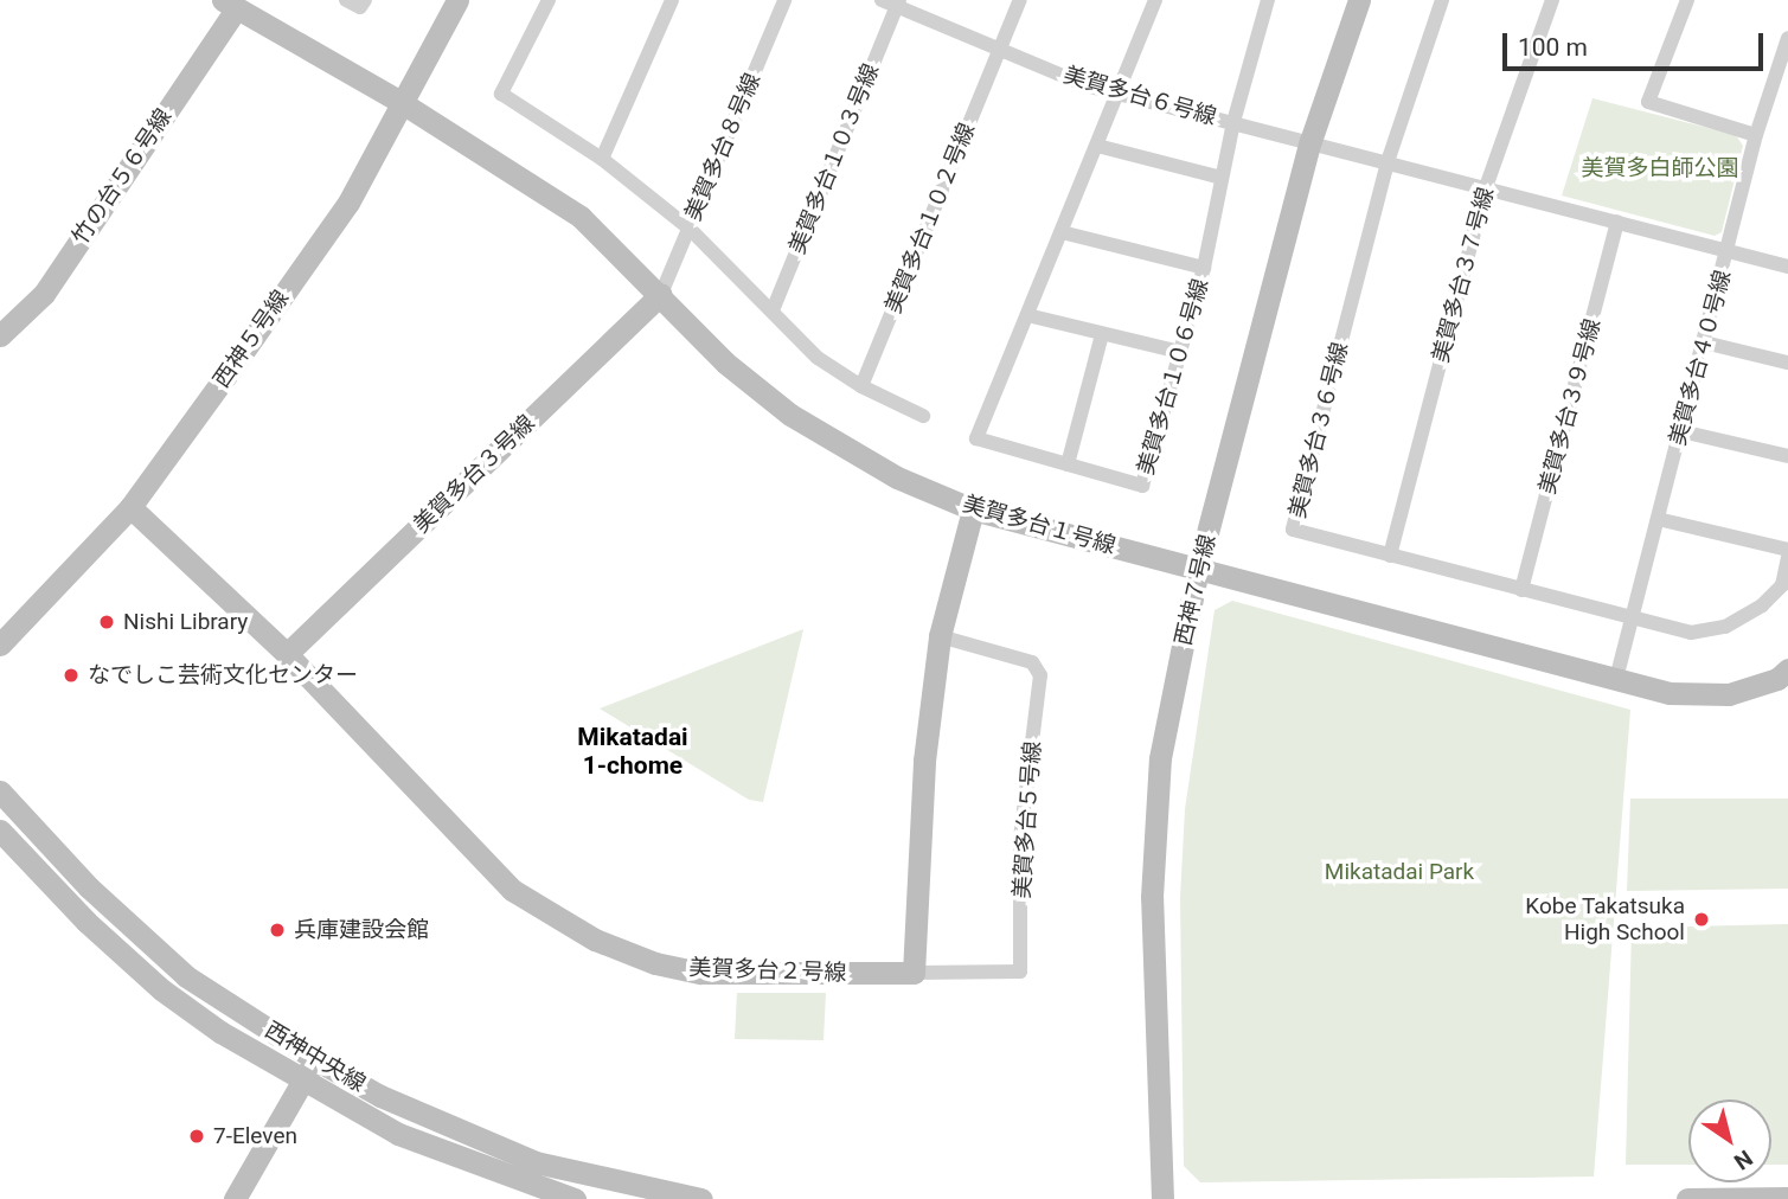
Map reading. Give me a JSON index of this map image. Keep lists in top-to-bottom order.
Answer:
{
  "streets": {
    "street": [
      "美賀多台６号線",
      "美賀多台８号線",
      "美賀多台１０３号線",
      "竹の台５６号線",
      "美賀多台１０２号線",
      "美賀多台３７号線",
      "西神５号線",
      "美賀多台４０号線",
      "美賀多台１０６号線",
      "美賀多台３９号線",
      "美賀多台３６号線",
      "美賀多台３号線",
      "美賀多台１号線",
      "西神７号線",
      "美賀多台５号線",
      "美賀多台２号線",
      "西神中央線"
    ]
  },
  "crossings": [
    ["美賀多台６号線", "美賀多台１０３号線"],
    ["美賀多台６号線", "美賀多台１０２号線"],
    ["美賀多台６号線", "美賀多台３７号線"],
    ["美賀多台６号線", "美賀多台４０号線"],
    ["美賀多台６号線", "美賀多台１０６号線"],
    ["美賀多台６号線", "美賀多台３９号線"],
    ["美賀多台６号線", "美賀多台３６号線"],
    ["美賀多台６号線", "西神７号線"],
    ["美賀多台８号線", "美賀多台３号線"],
    ["美賀多台８号線", "美賀多台１号線"],
    ["竹の台５６号線", "美賀多台１号線"],
    ["美賀多台３７号線", "美賀多台３６号線"],
    ["西神５号線", "美賀多台１号線"],
    ["西神５号線", "美賀多台２号線"],
    ["美賀多台４０号線", "美賀多台３６号線"],
    ["美賀多台４０号線", "美賀多台１号線"],
    ["美賀多台３９号線", "美賀多台３６号線"],
    ["美賀多台３号線", "美賀多台１号線"],
    ["美賀多台３号線", "美賀多台２号線"],
    ["美賀多台１号線", "西神７号線"],
    ["美賀多台５号線", "美賀多台２号線"]
  ],
  "districts": ["Mikatadai 1-chome"],
  "parks": ["美賀多白師公園", "Mikatadai Park"],
  "places": [
    "Nishi Library",
    "なでしこ芸術文化センター",
    "Kobe Takatsuka High School",
    "兵庫建設会館",
    "7-Eleven"
  ],
  "scale_bar": "100 m",
  "north": "bottom right"
}
